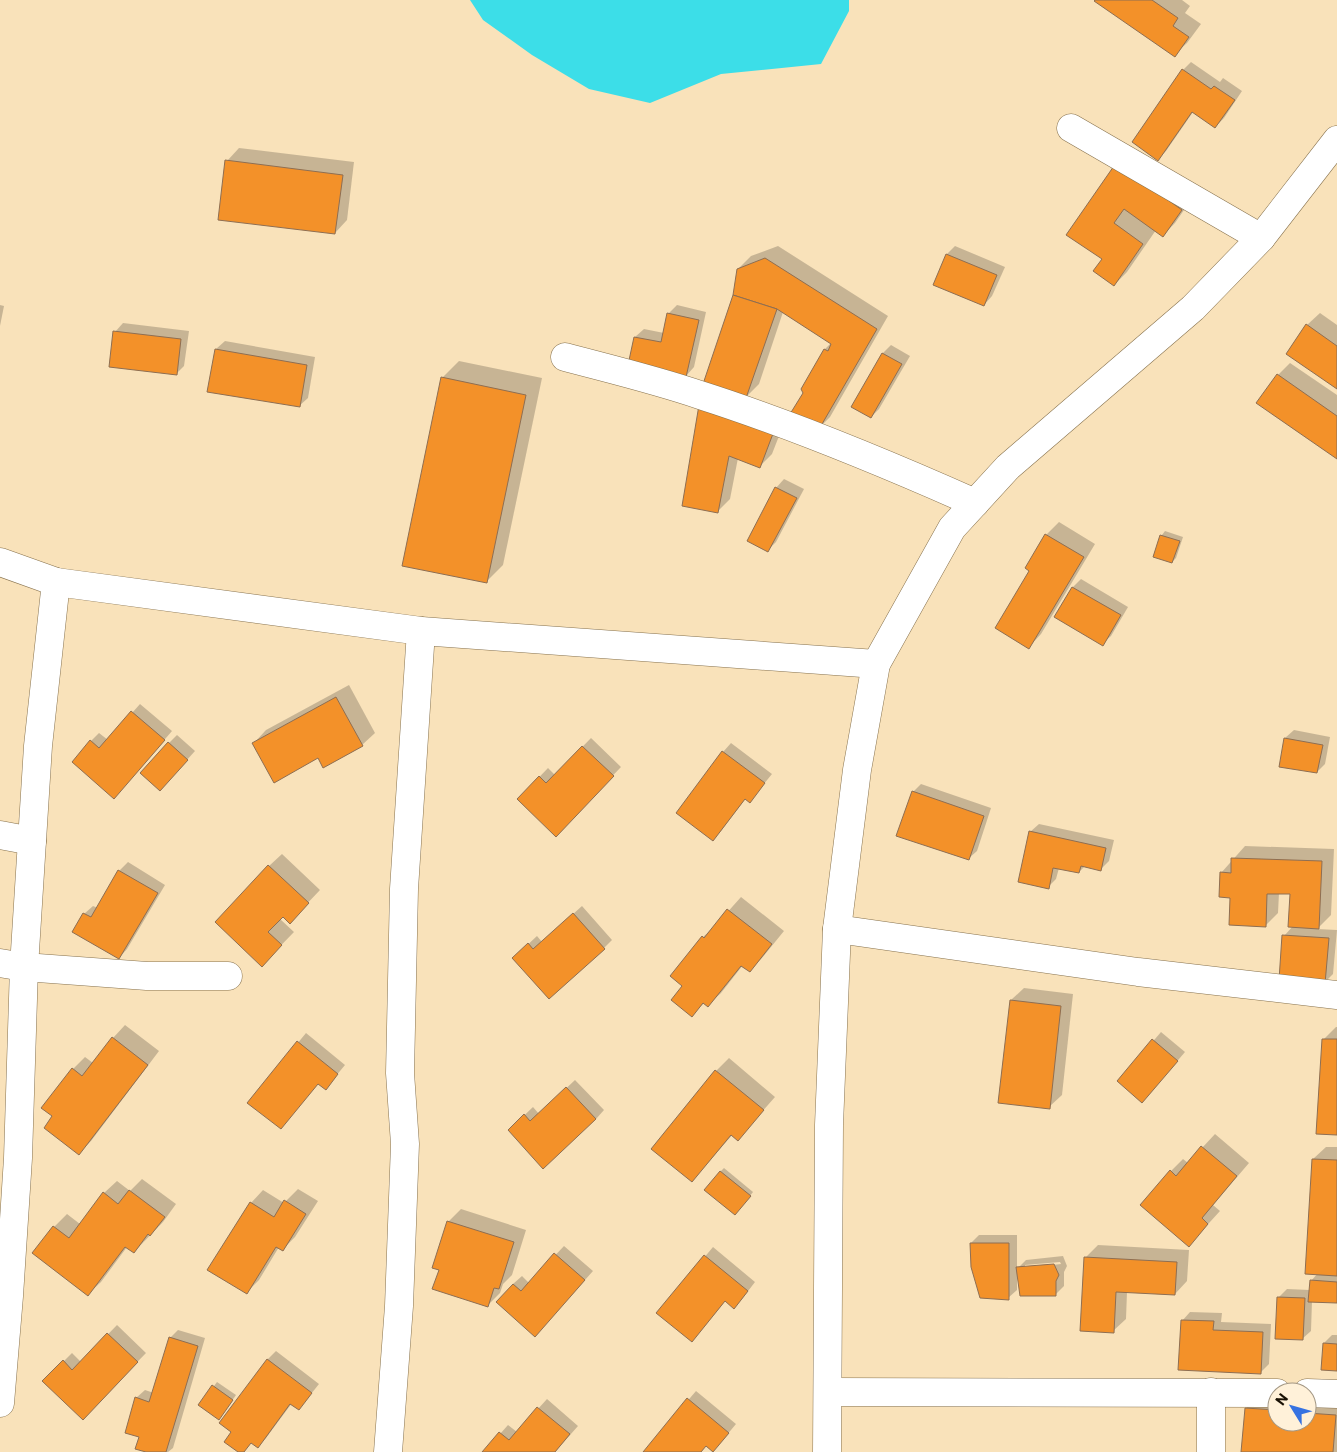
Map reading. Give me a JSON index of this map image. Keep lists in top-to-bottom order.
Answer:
{
  "north": "top left"
}
